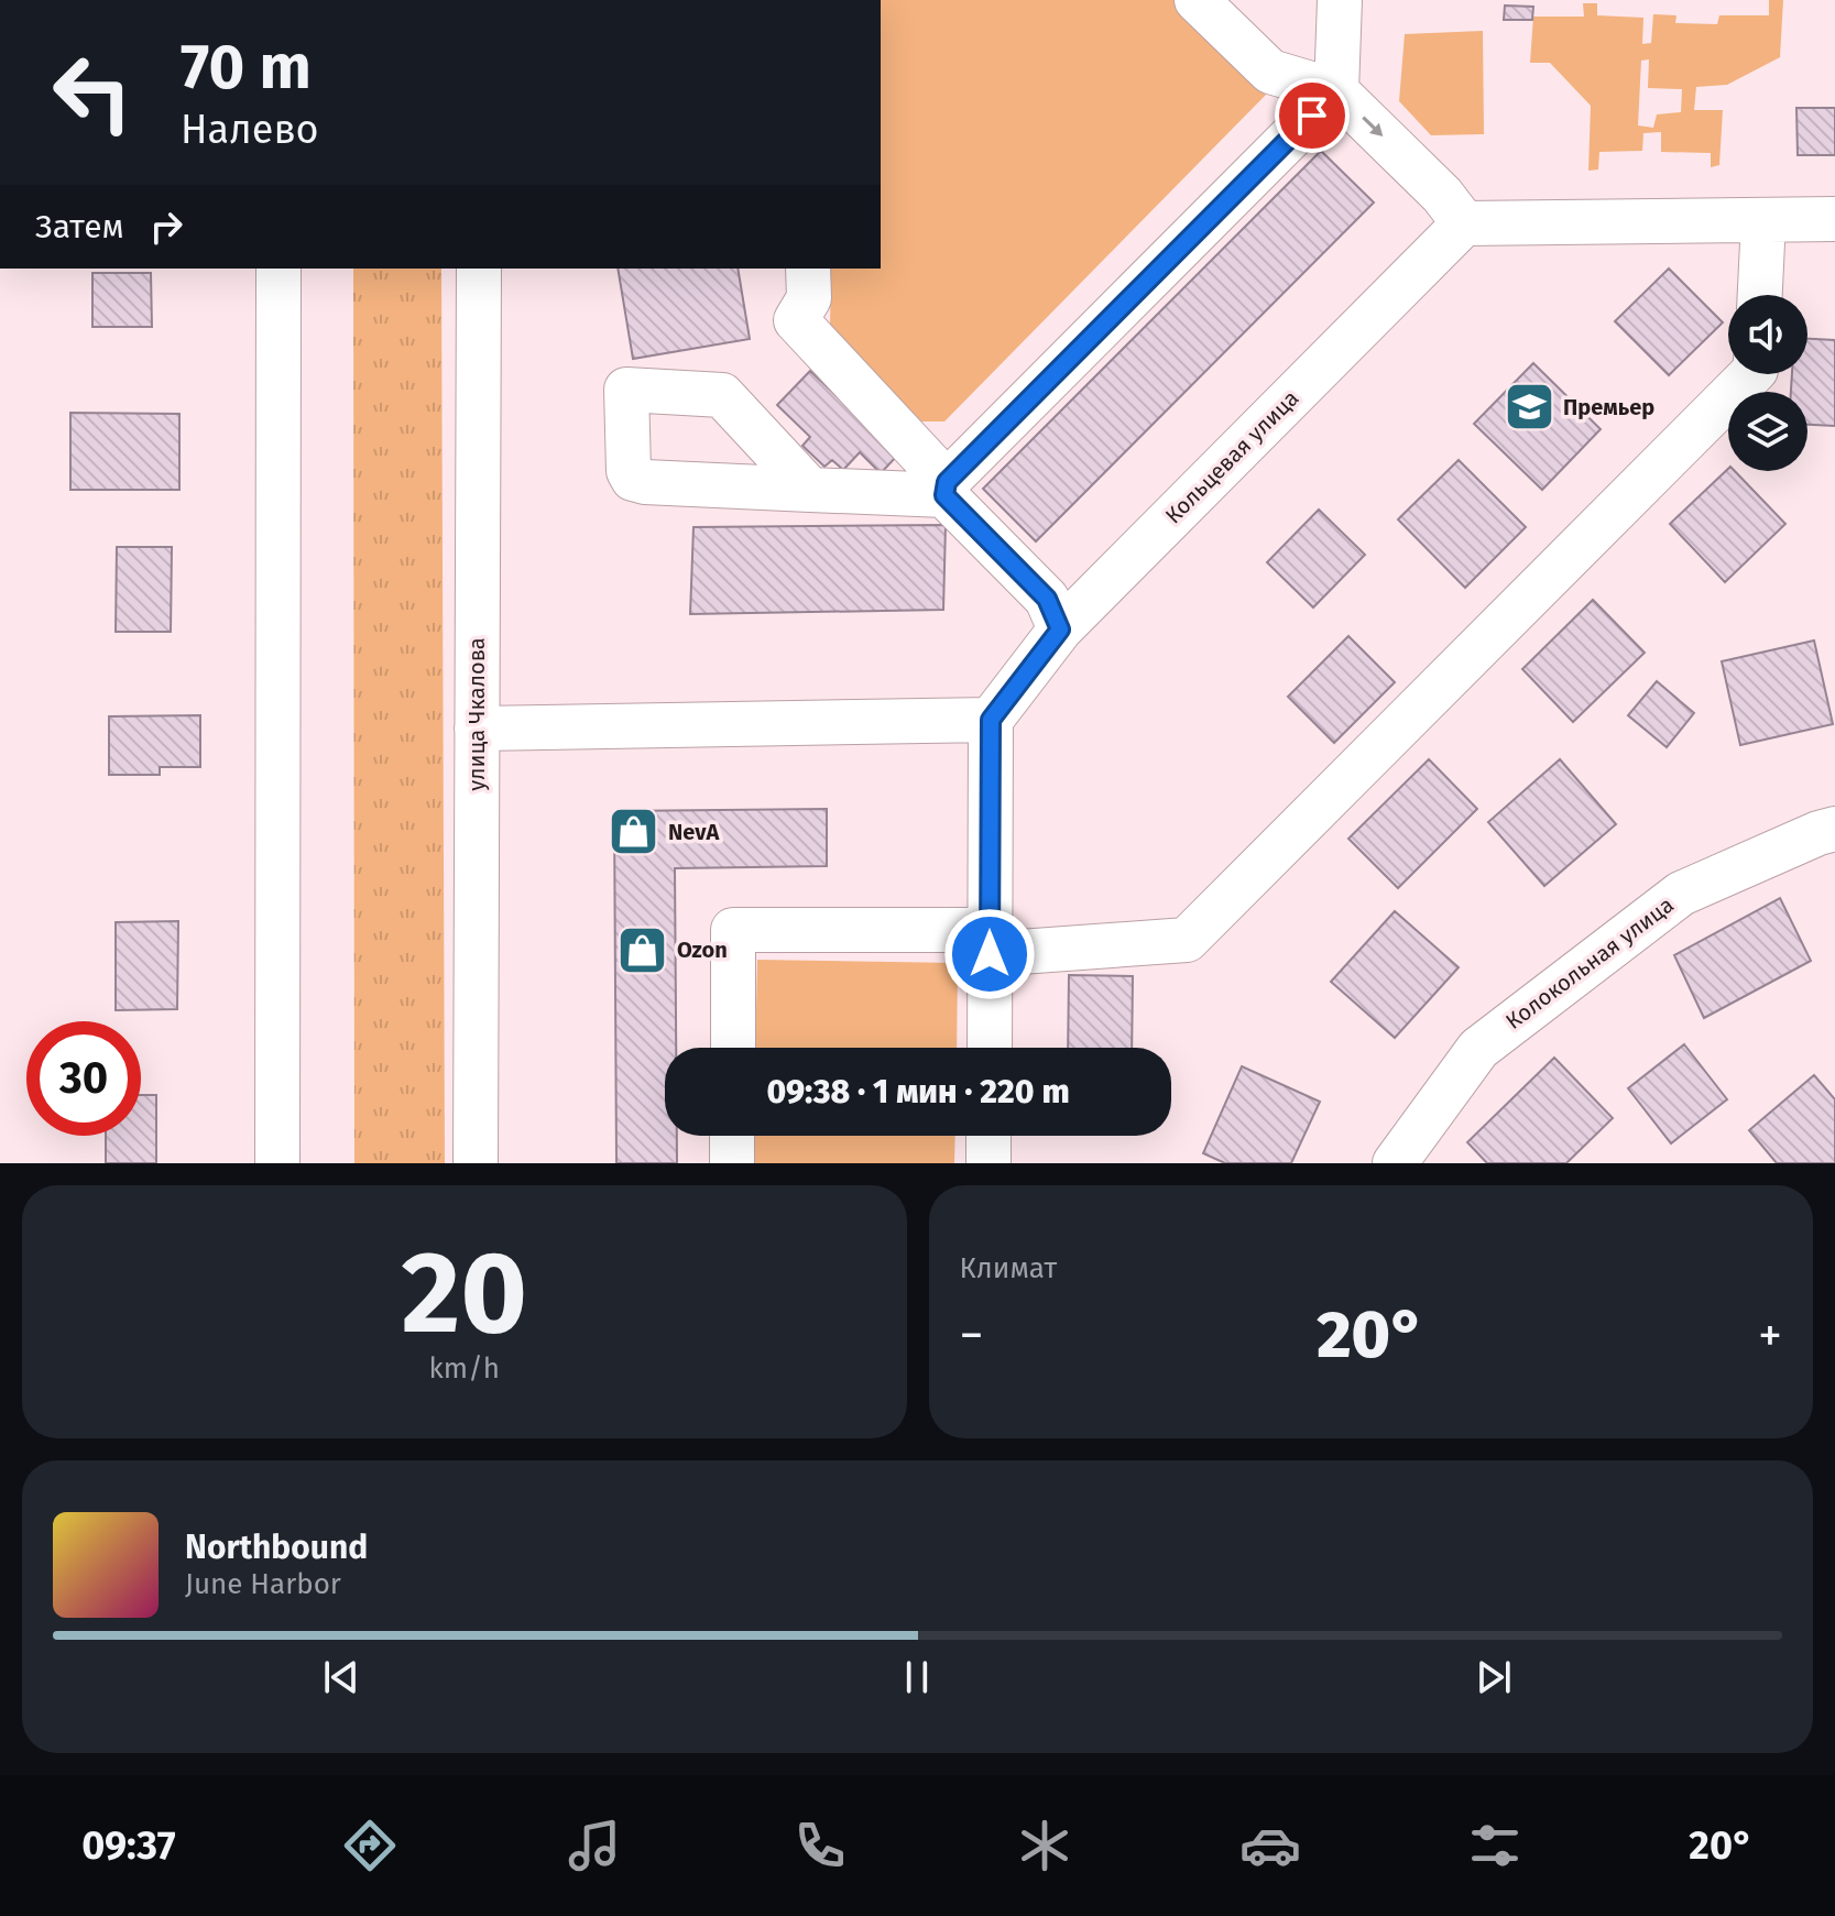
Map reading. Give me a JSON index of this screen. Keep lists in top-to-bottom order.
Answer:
{
  "streets": {
    "street": ["Кольцевая улица", "улица Чкалова", "Колокольная улица"]
  },
  "places": {
    "school or university": ["Премьер"],
    "shop": ["NevA", "Ozon"]
  },
  "page": {
    "turn": ["70 m", "Налево"],
    "then": "Затем",
    "limit": "30",
    "trip": "09:38 · 1 мин · 220 m",
    "tile": [
      ["20", "km/h"],
      "Климат"
    ],
    "heat": ["−", "20°", "+"],
    "song": ["Northbound", "June Harbor"],
    "tabs": ["09:37", "20°"]
  }
}
